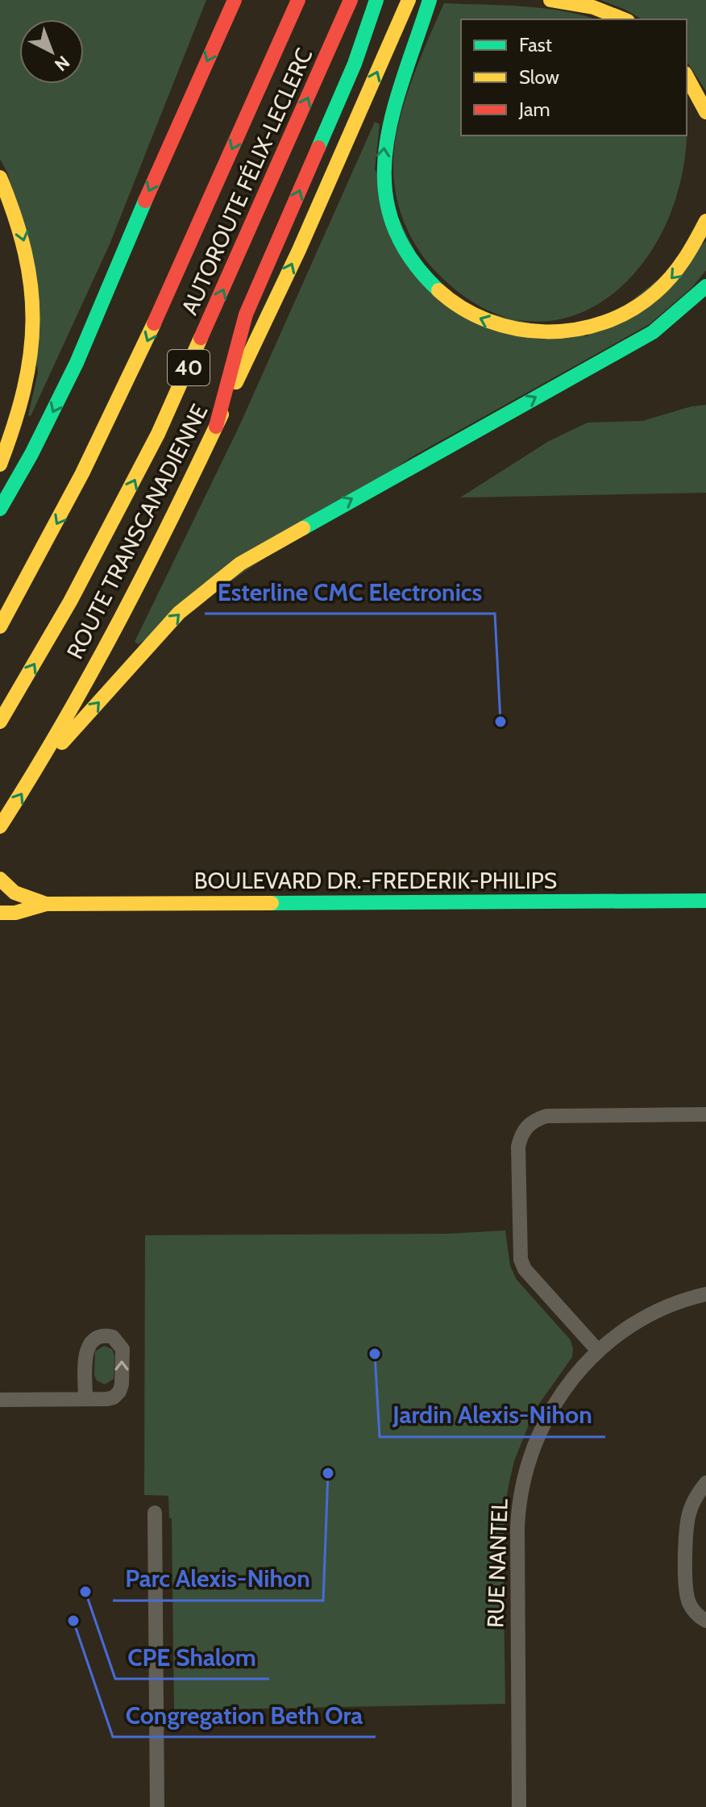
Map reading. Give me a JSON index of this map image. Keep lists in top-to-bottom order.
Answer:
{
  "streets": {
    "main road": [
      "AUTOROUTE FÉLIX-LECLERC",
      "40",
      "ROUTE TRANSCANADIENNE",
      "BOULEVARD DR.-FREDERIK-PHILIPS"
    ],
    "street": ["RUE NANTEL"]
  },
  "places": [
    "Esterline CMC Electronics",
    "Jardin Alexis-Nihon",
    "Parc Alexis-Nihon",
    "CPE Shalom",
    "Congregation Beth Ora"
  ],
  "legend": ["Fast", "Slow", "Jam"],
  "north": "bottom right"
}
